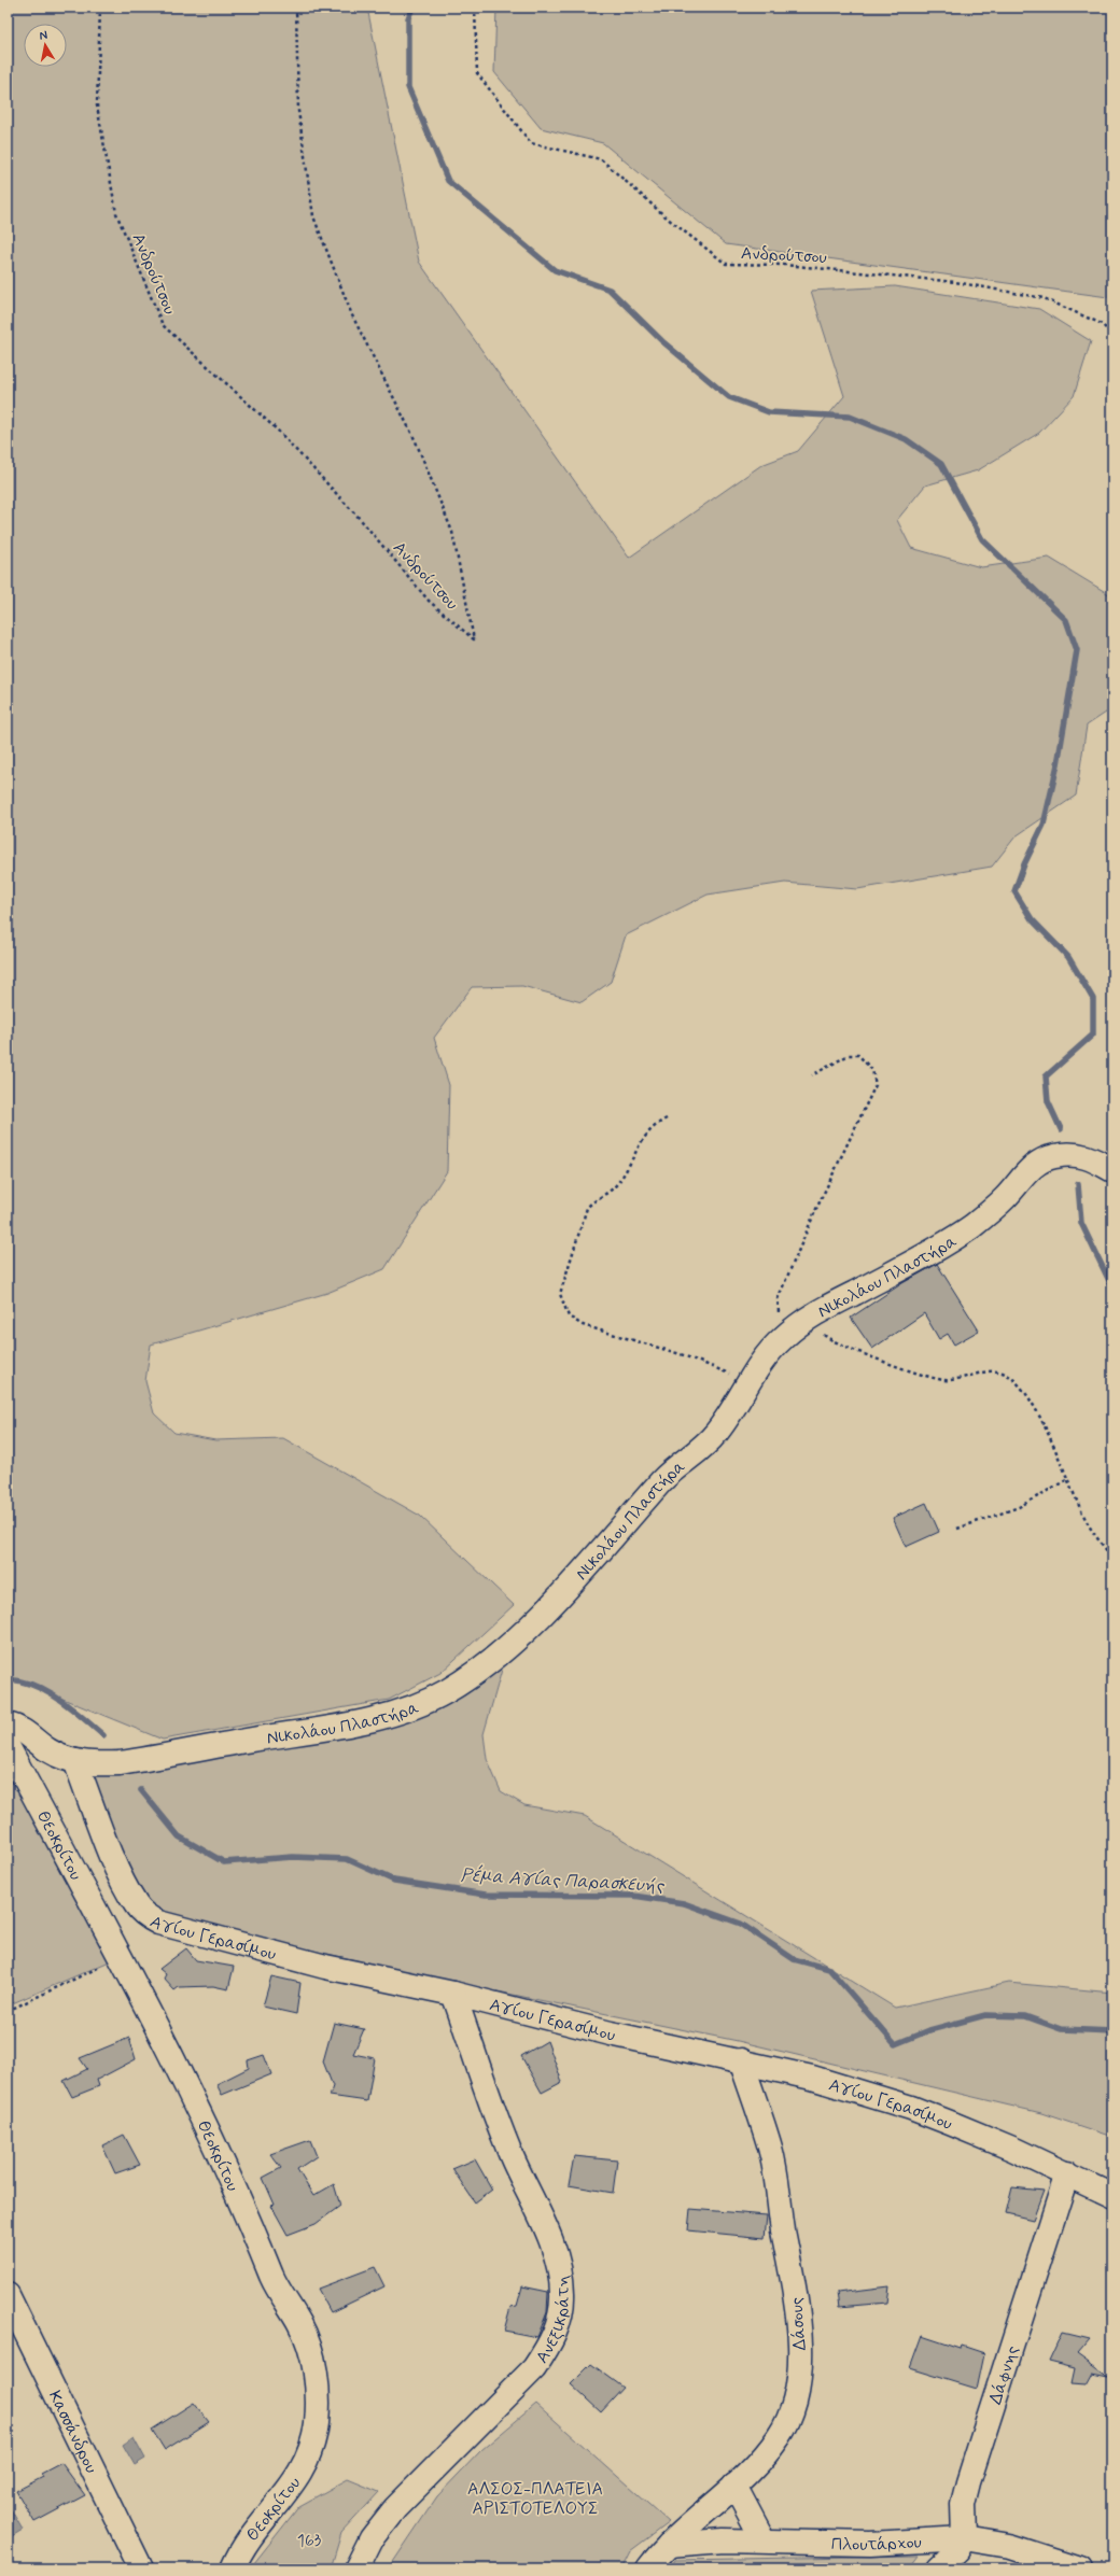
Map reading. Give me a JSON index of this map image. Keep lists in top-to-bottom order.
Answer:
{
  "streets": {
    "street": [
      "Νικολάου Πλαστήρα",
      "Θεοκρίτου",
      "Αγίου Γερασίμου",
      "Ανεξικράτη",
      "Δάσους",
      "Δάφνης",
      "Κασσάνδρου",
      "Πλουτάρχου"
    ],
    "path": ["Ανδρούτσου"]
  },
  "crossings": [
    ["Νικολάου Πλαστήρα", "Αγίου Γερασίμου"],
    ["Αγίου Γερασίμου", "Ανεξικράτη"],
    ["Αγίου Γερασίμου", "Δάσους"],
    ["Αγίου Γερασίμου", "Δάφνης"],
    ["Δάσους", "Πλουτάρχου"],
    ["Δάφνης", "Πλουτάρχου"]
  ],
  "water": ["Ρέμα Αγίας Παρασκευής"],
  "parks": ["ΑΛΣΟΣ-ΠΛΑΤΕΙΑ ΑΡΙΣΤΟΤΕΛΟΥΣ", "163"],
  "north": "top"
}
